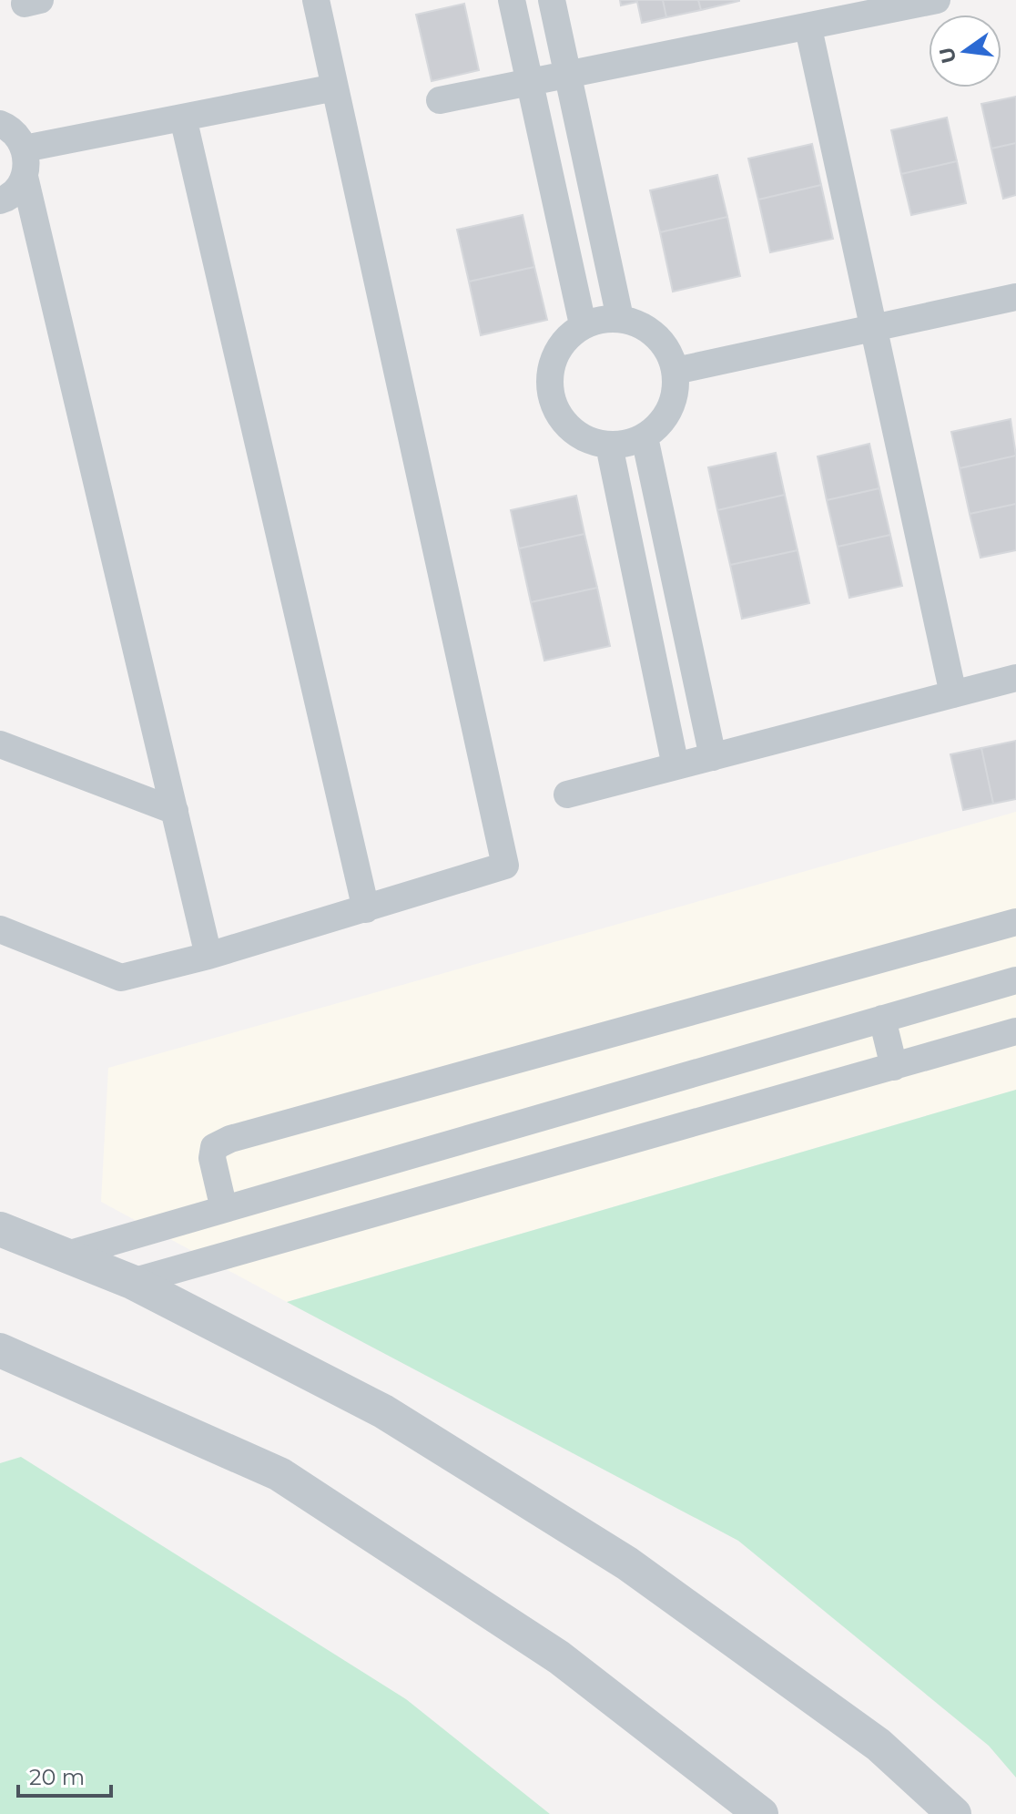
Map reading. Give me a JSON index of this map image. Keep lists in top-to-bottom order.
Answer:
{
  "scale_bar": "20 m",
  "north": "left"
}
